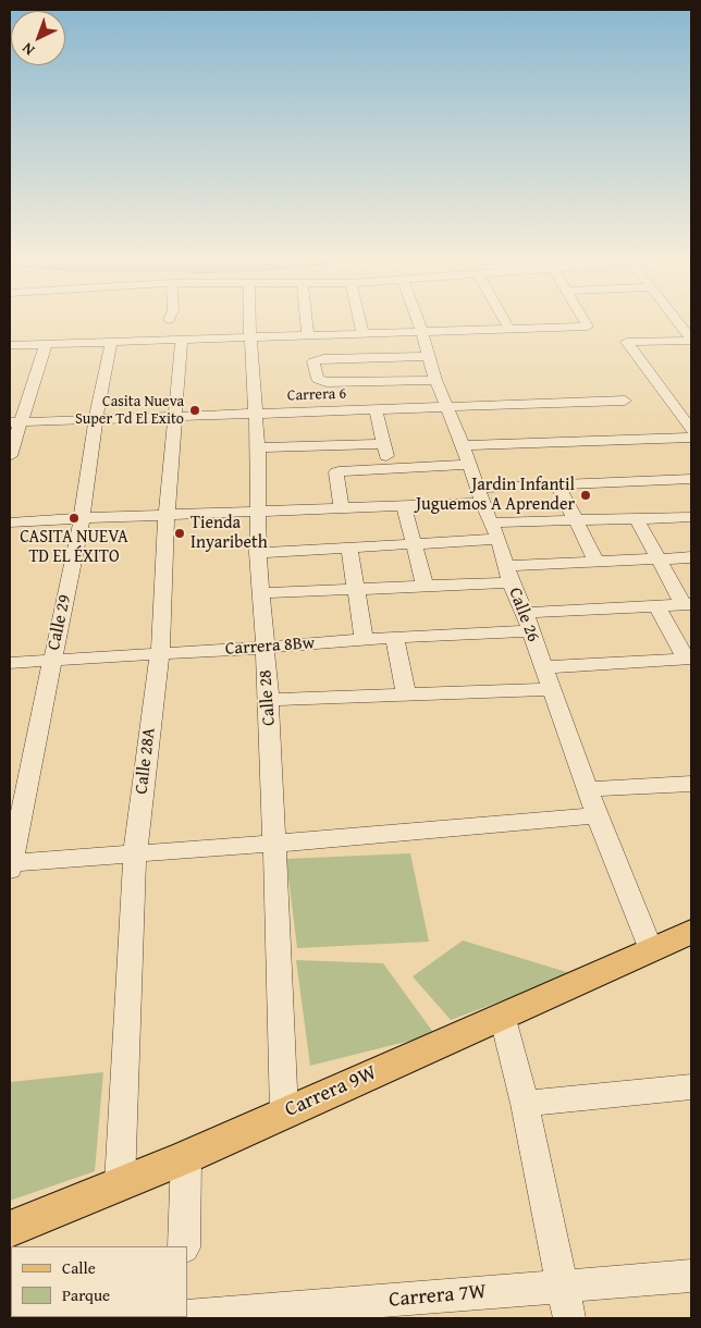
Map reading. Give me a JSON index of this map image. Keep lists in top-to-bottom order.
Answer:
{
  "streets": {
    "main road": ["Carrera 9W"],
    "street": [
      "Carrera 6",
      "Calle 26",
      "Calle 29",
      "Carrera 8Bw",
      "Calle 28",
      "Calle 28A",
      "Carrera 7W"
    ]
  },
  "crossings": [
    ["Carrera 6", "Calle 26"],
    ["Carrera 6", "Calle 29"],
    ["Carrera 6", "Calle 28"],
    ["Carrera 6", "Calle 28A"],
    ["Calle 26", "Carrera 8Bw"],
    ["Calle 26", "Carrera 9W"],
    ["Calle 29", "Carrera 8Bw"],
    ["Carrera 8Bw", "Calle 28"],
    ["Carrera 8Bw", "Calle 28A"],
    ["Calle 28", "Carrera 9W"],
    ["Calle 28A", "Carrera 9W"]
  ],
  "places": [
    "Casita Nueva Super Td El Exito",
    "Jardin Infantil Juguemos A Aprender",
    "CASITA NUEVA TD EL ÉXITO",
    "Tienda Inyaribeth"
  ],
  "legend": ["Calle", "Parque"],
  "north": "bottom left"
}
